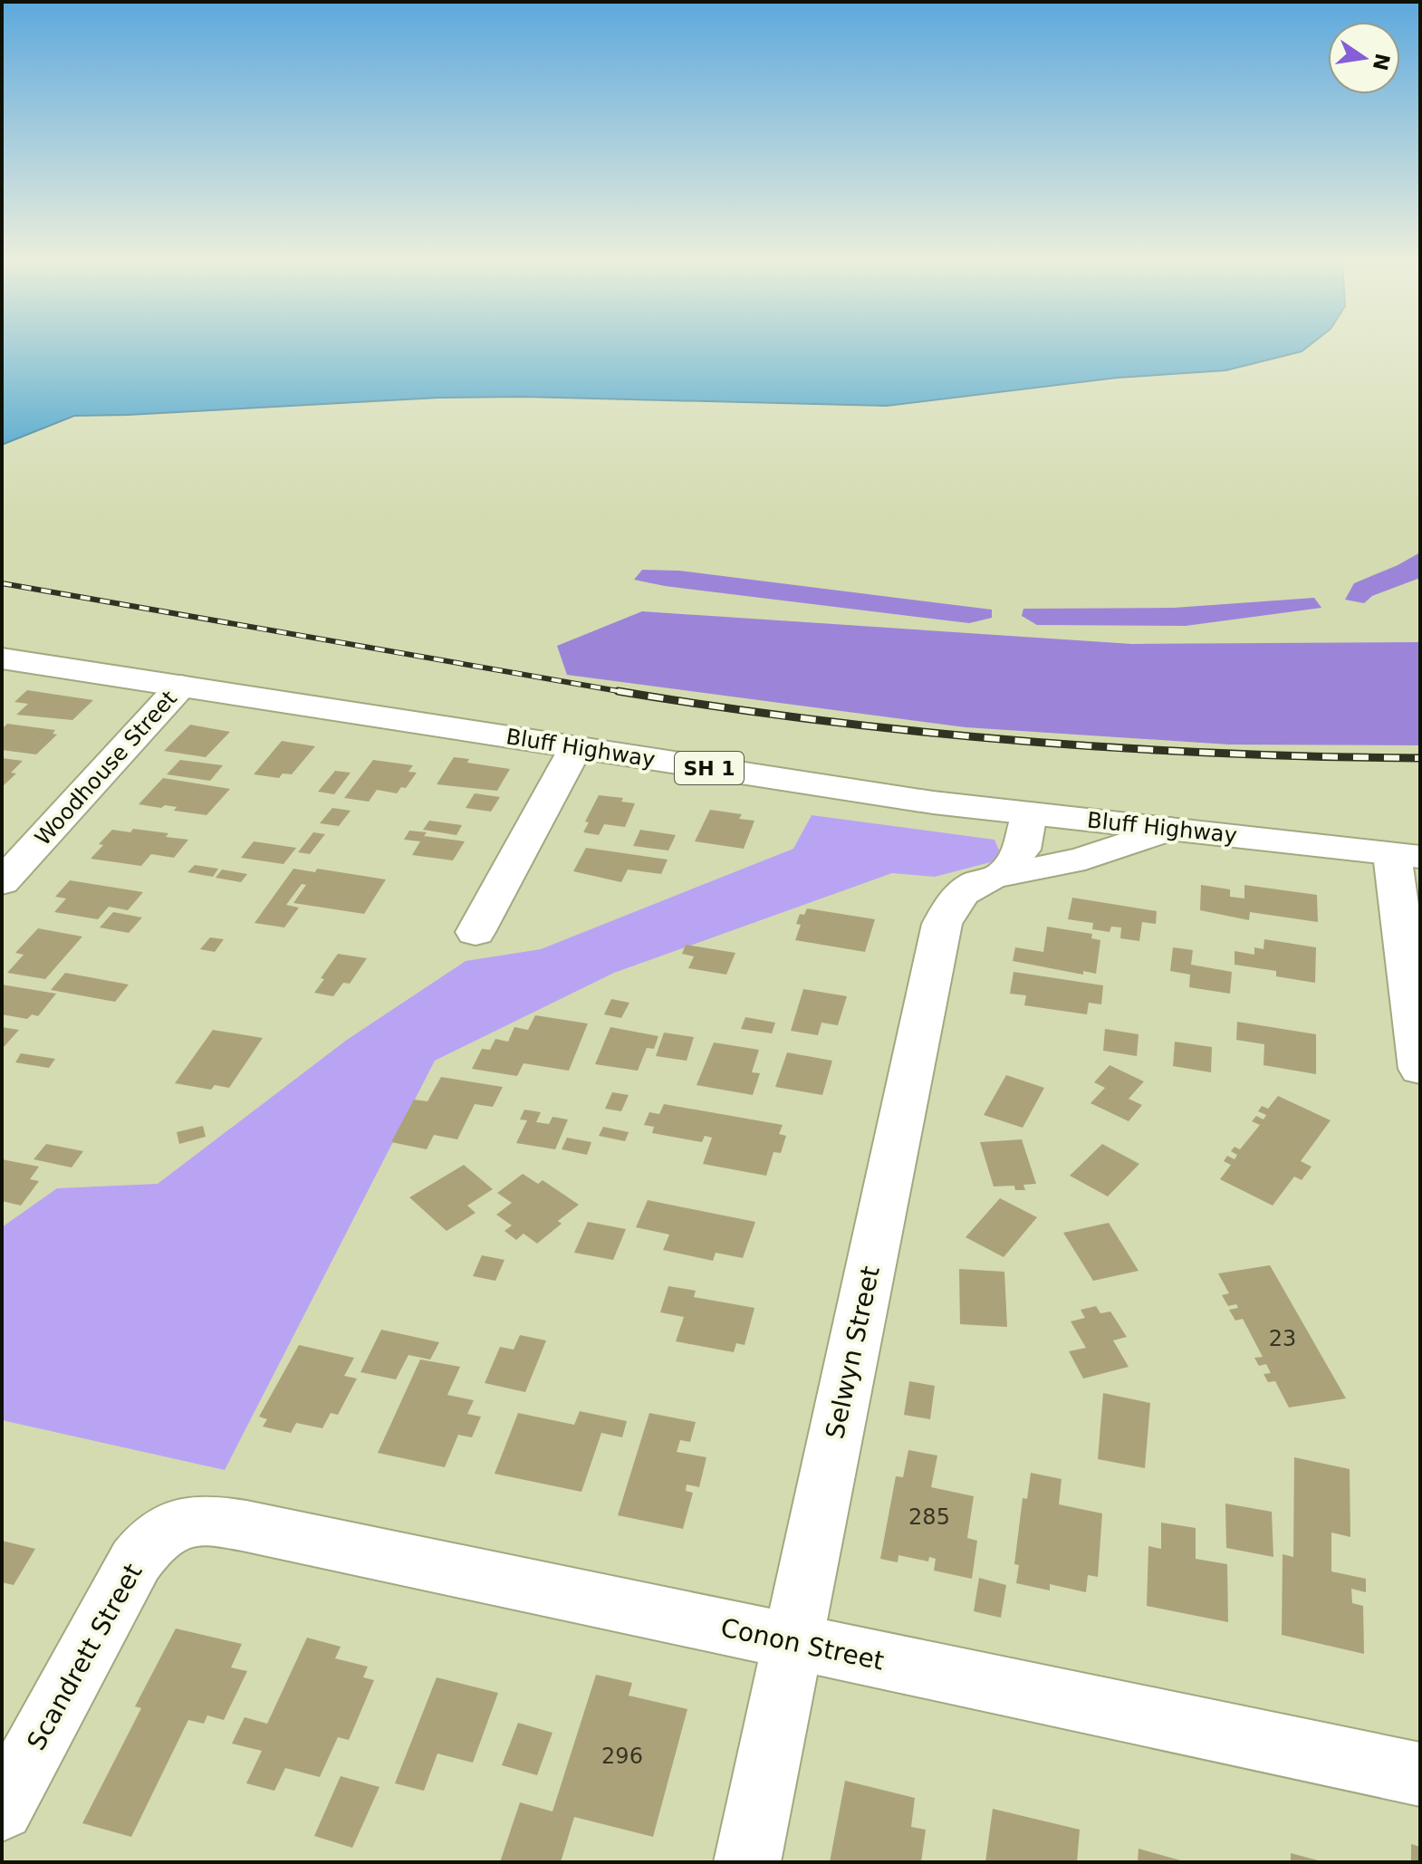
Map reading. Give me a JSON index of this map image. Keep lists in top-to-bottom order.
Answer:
{
  "streets": {
    "main road": [
      "Bluff Highway",
      "Woodhouse Street",
      "SH 1",
      "Selwyn Street",
      "Conon Street",
      "Scandrett Street"
    ]
  },
  "crossings": [
    ["Bluff Highway", "Woodhouse Street"],
    ["Bluff Highway", "Selwyn Street"],
    ["Selwyn Street", "Conon Street"],
    ["Conon Street", "Scandrett Street"]
  ],
  "house_numbers": ["23", "285", "296"],
  "north": "right"
}
